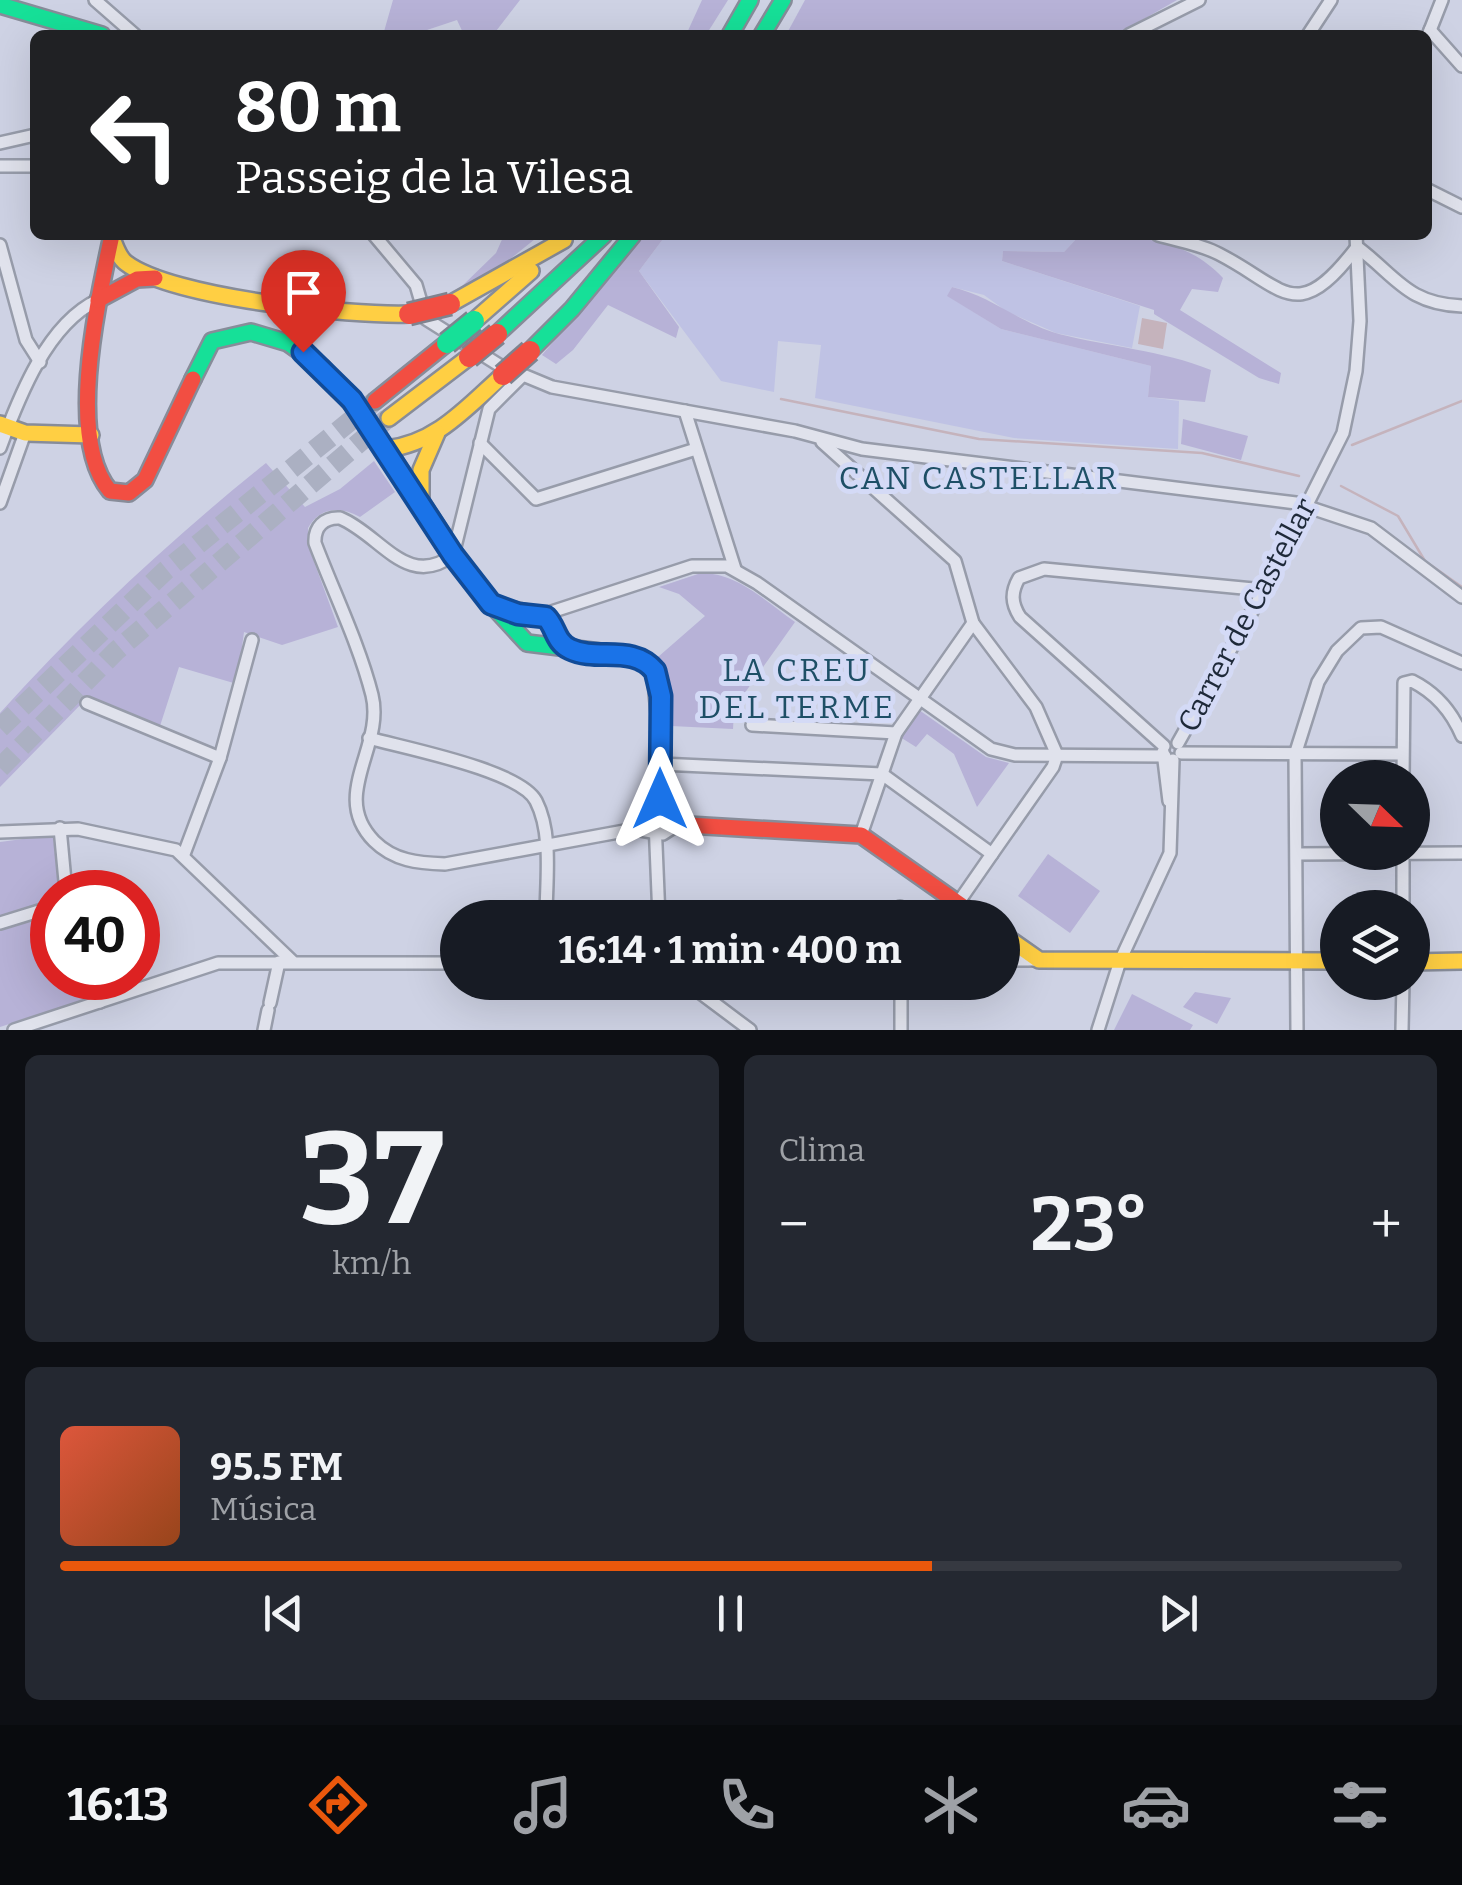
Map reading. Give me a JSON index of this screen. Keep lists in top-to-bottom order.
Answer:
{
  "streets": {
    "street": ["Carrer de Castellar"]
  },
  "districts": ["CAN CASTELLAR", "LA CREU DEL TERME"],
  "north": "bottom right",
  "page": {
    "turn": ["80 m", "Passeig de la Vilesa"],
    "limit": "40",
    "trip": "16:14 · 1 min · 400 m",
    "tile": [
      ["37", "km/h"],
      "Clima"
    ],
    "heat": ["−", "23°", "+"],
    "song": ["95.5 FM", "Música"],
    "tabs": "16:13"
  }
}
